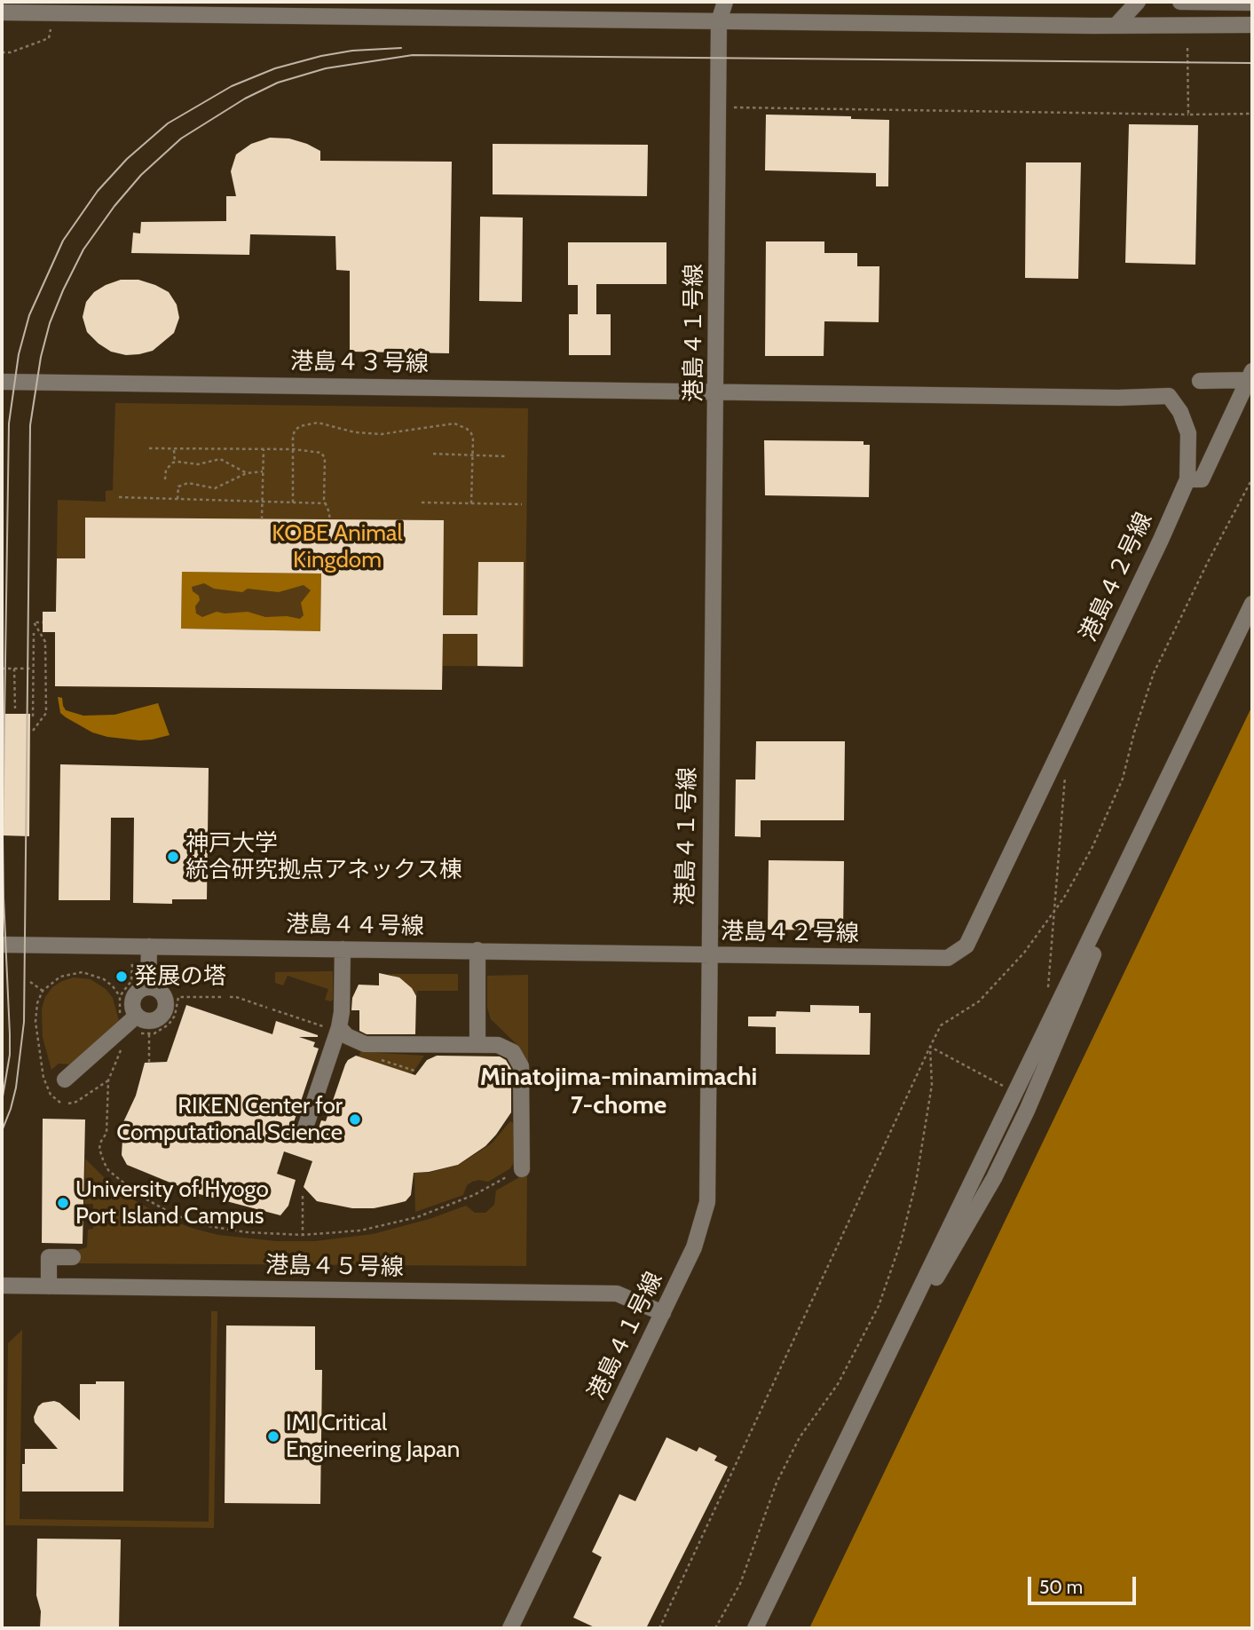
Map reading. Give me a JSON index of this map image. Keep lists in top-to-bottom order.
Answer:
{
  "streets": {
    "street": [
      "港島４１号線",
      "港島４３号線",
      "港島４２号線",
      "港島４４号線",
      "港島４５号線"
    ]
  },
  "crossings": [
    ["港島４１号線", "港島４３号線"],
    ["港島４１号線", "港島４２号線"],
    ["港島４１号線", "港島４４号線"],
    ["港島４１号線", "港島４５号線"],
    ["港島４３号線", "港島４２号線"],
    ["港島４２号線", "港島４４号線"]
  ],
  "districts": ["Minatojima-minamimachi 7-chome"],
  "parks": ["KOBE Animal Kingdom"],
  "places": [
    "神戸大学 統合研究拠点アネックス棟",
    "発展の塔",
    "RIKEN Center for Computational Science",
    "University of Hyogo Port Island Campus",
    "IMI Critical Engineering Japan"
  ],
  "scale_bar": "50 m"
}
